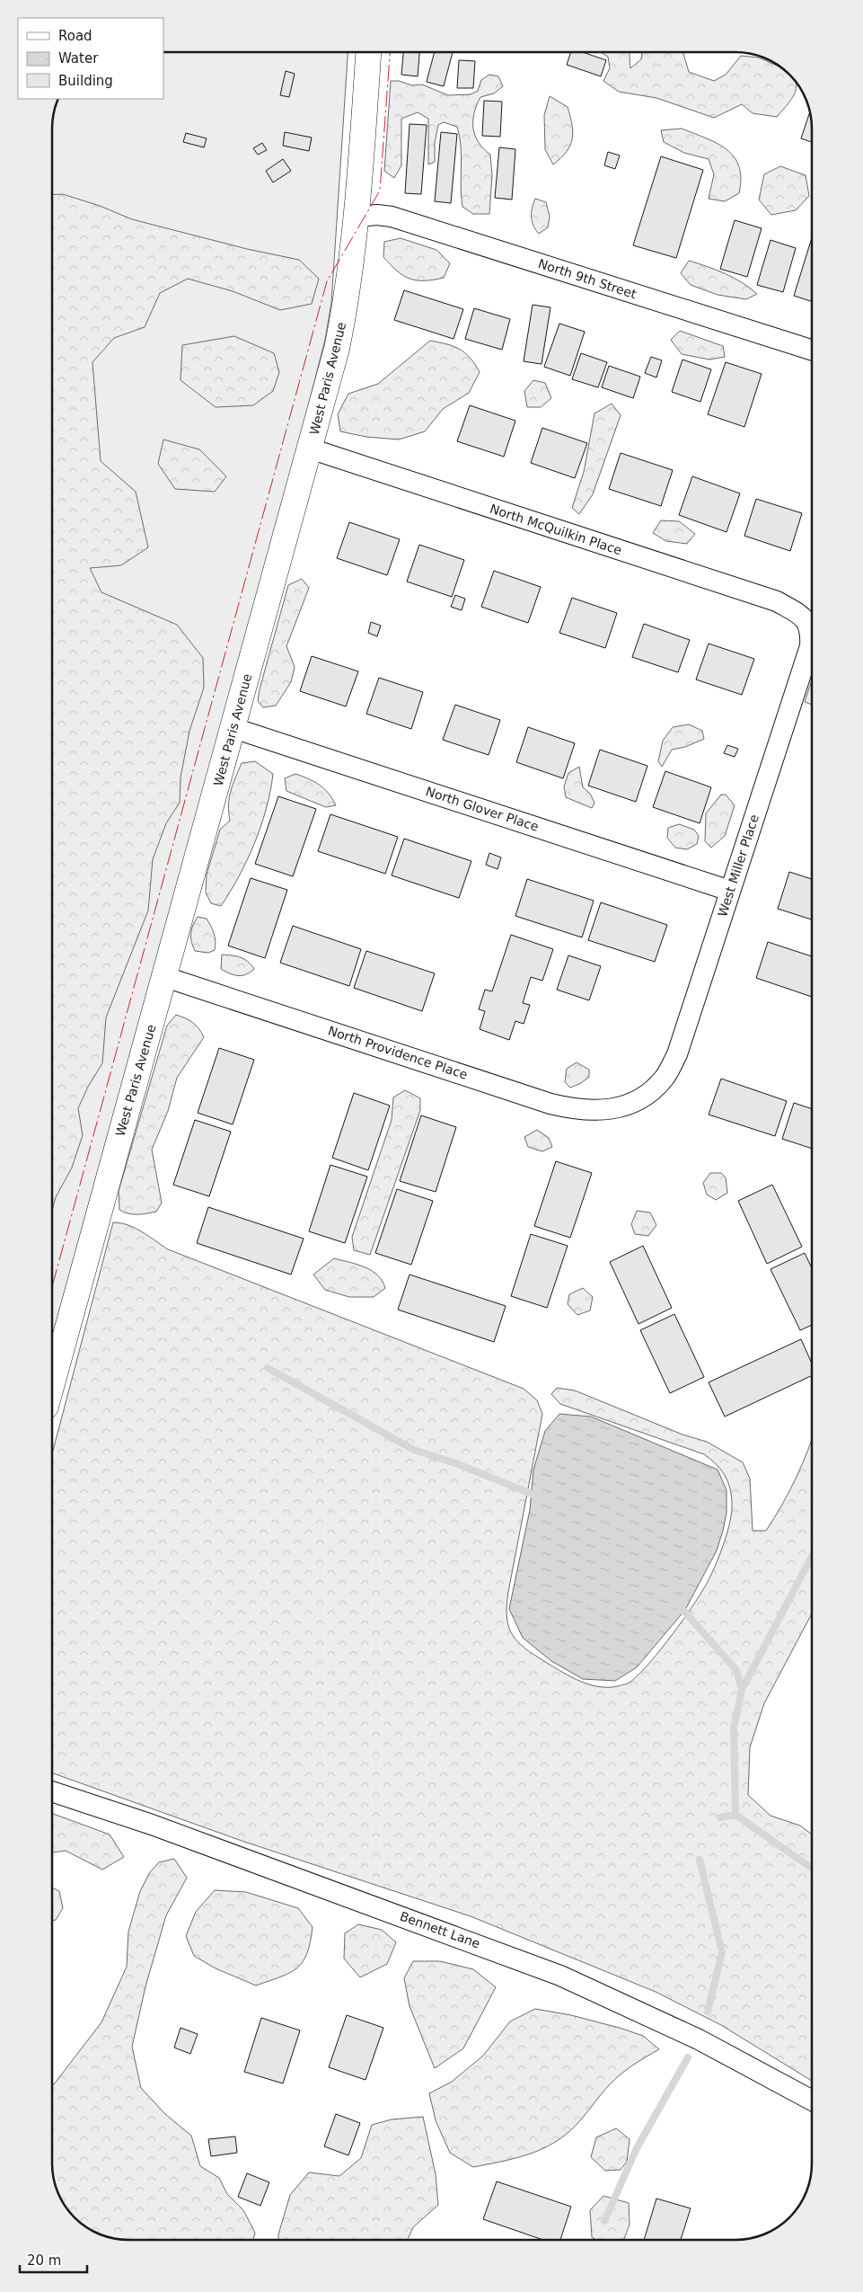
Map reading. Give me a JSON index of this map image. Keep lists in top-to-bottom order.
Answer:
{
  "streets": {
    "main road": ["West Paris Avenue"],
    "street": [
      "North 9th Street",
      "North McQuilkin Place",
      "North Glover Place",
      "West Miller Place",
      "North Providence Place",
      "Bennett Lane"
    ]
  },
  "crossings": [
    ["North 9th Street", "West Paris Avenue"],
    ["West Paris Avenue", "North McQuilkin Place"],
    ["West Paris Avenue", "North Glover Place"],
    ["West Paris Avenue", "North Providence Place"],
    ["North McQuilkin Place", "West Miller Place"],
    ["North Glover Place", "West Miller Place"],
    ["West Miller Place", "North Providence Place"]
  ],
  "legend": ["Road", "Water", "Building"],
  "scale_bar": "20 m"
}
